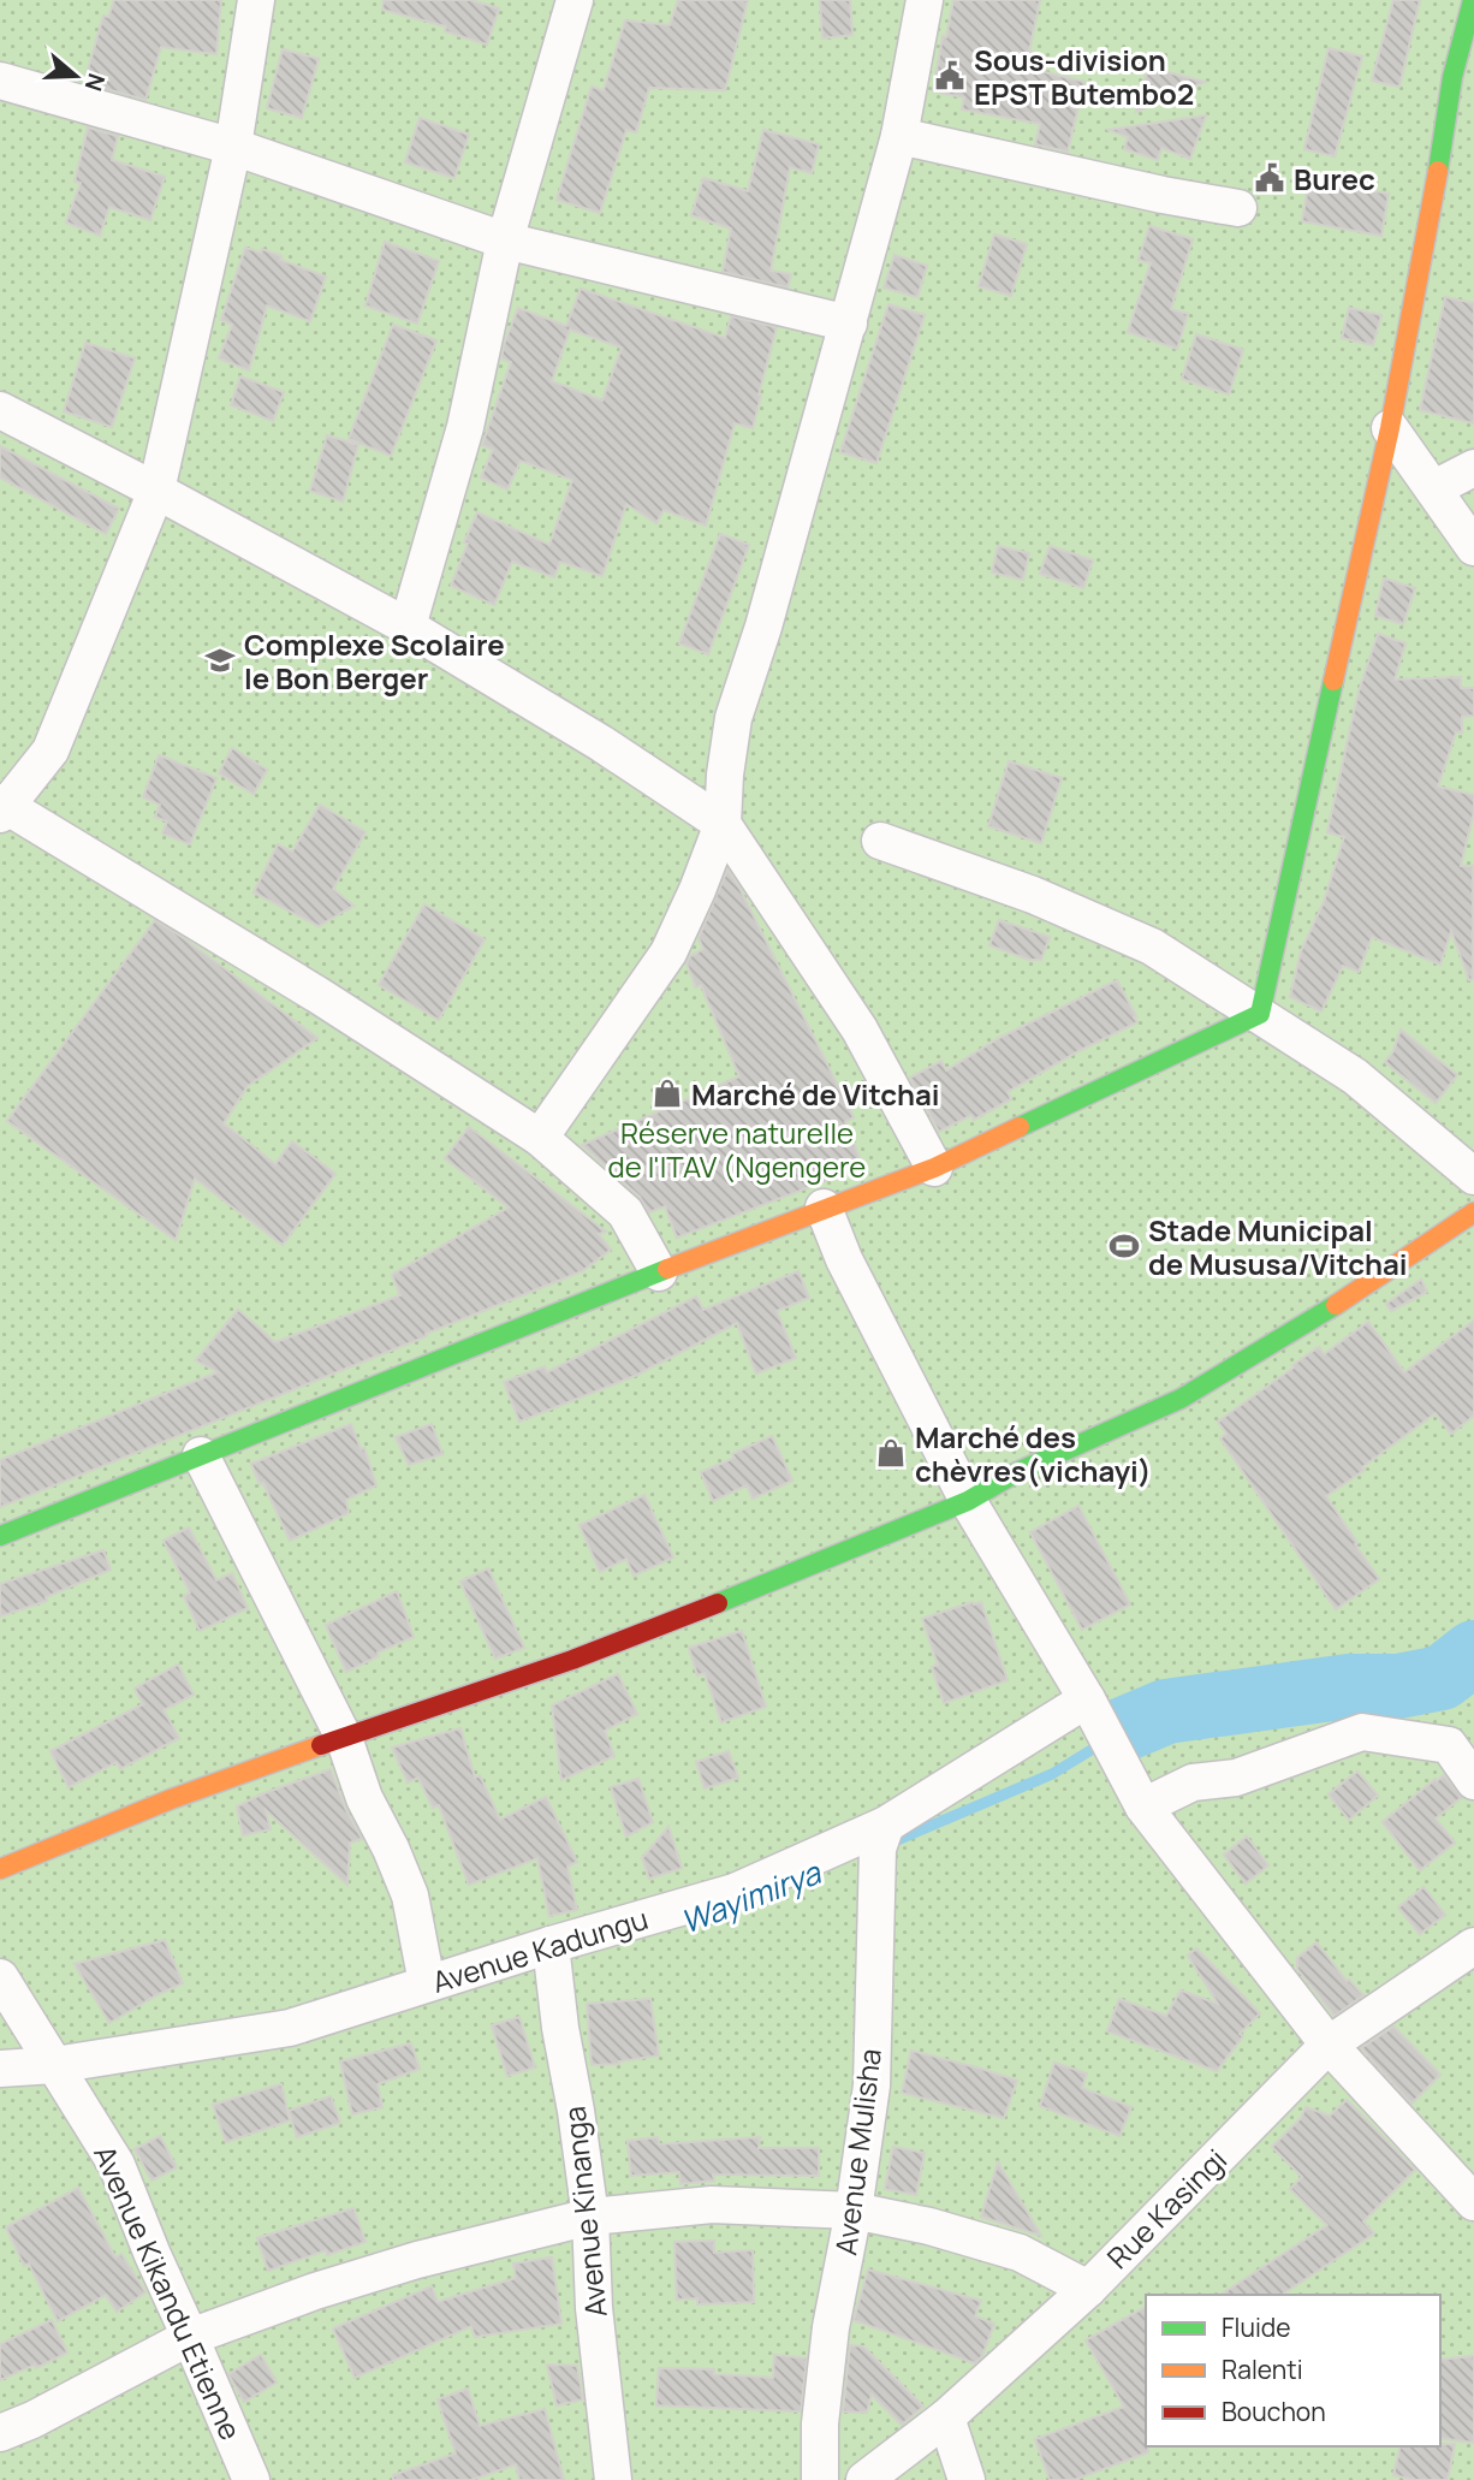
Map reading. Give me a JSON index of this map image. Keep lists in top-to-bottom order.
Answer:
{
  "streets": {
    "street": [
      "Avenue Kadungu",
      "Avenue Mulisha",
      "Rue Kasingi",
      "Avenue Kinanga",
      "Avenue Kikandu Etienne"
    ]
  },
  "crossings": [
    ["Avenue Kadungu", "Avenue Mulisha"],
    ["Avenue Kadungu", "Avenue Kinanga"],
    ["Avenue Kadungu", "Avenue Kikandu Etienne"]
  ],
  "water": ["Wayimirya"],
  "parks": ["Réserve naturelle de l'ITAV (Ngengere"],
  "places": {
    "public building": ["Sous-division EPST Butembo2", "Burec"],
    "school or university": ["Complexe Scolaire le Bon Berger"],
    "shop": ["Marché de Vitchai", "Marché des chèvres(vichayi)"],
    "sports": ["Stade Municipal de Mususa/Vitchai"]
  },
  "legend": ["Fluide", "Ralenti", "Bouchon"],
  "north": "right"
}
